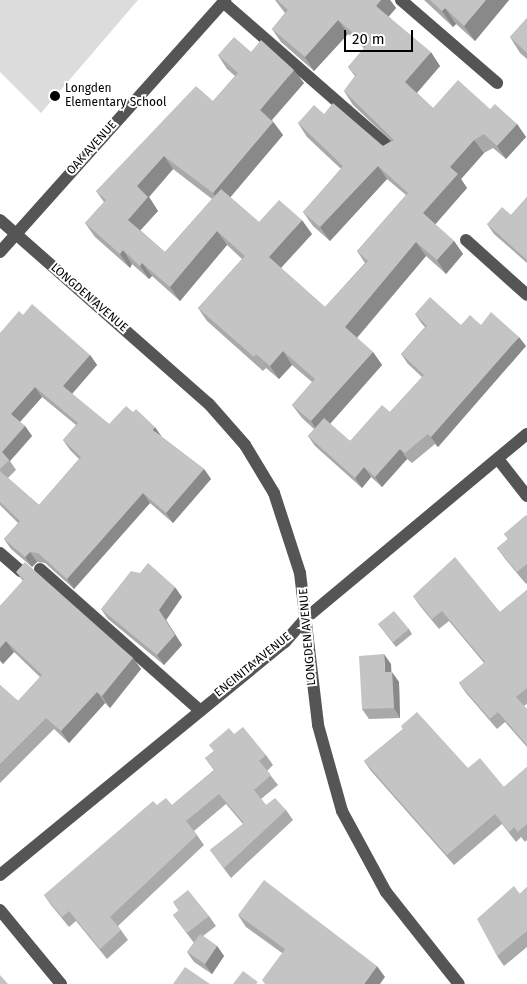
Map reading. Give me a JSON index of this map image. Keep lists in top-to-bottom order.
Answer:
{
  "streets": {
    "street": ["OAK AVENUE", "LONGDEN AVENUE", "ENCINITA AVENUE"]
  },
  "crossings": [
    ["OAK AVENUE", "LONGDEN AVENUE"],
    ["LONGDEN AVENUE", "ENCINITA AVENUE"]
  ],
  "places": ["Longden Elementary School"],
  "scale_bar": "20 m"
}
